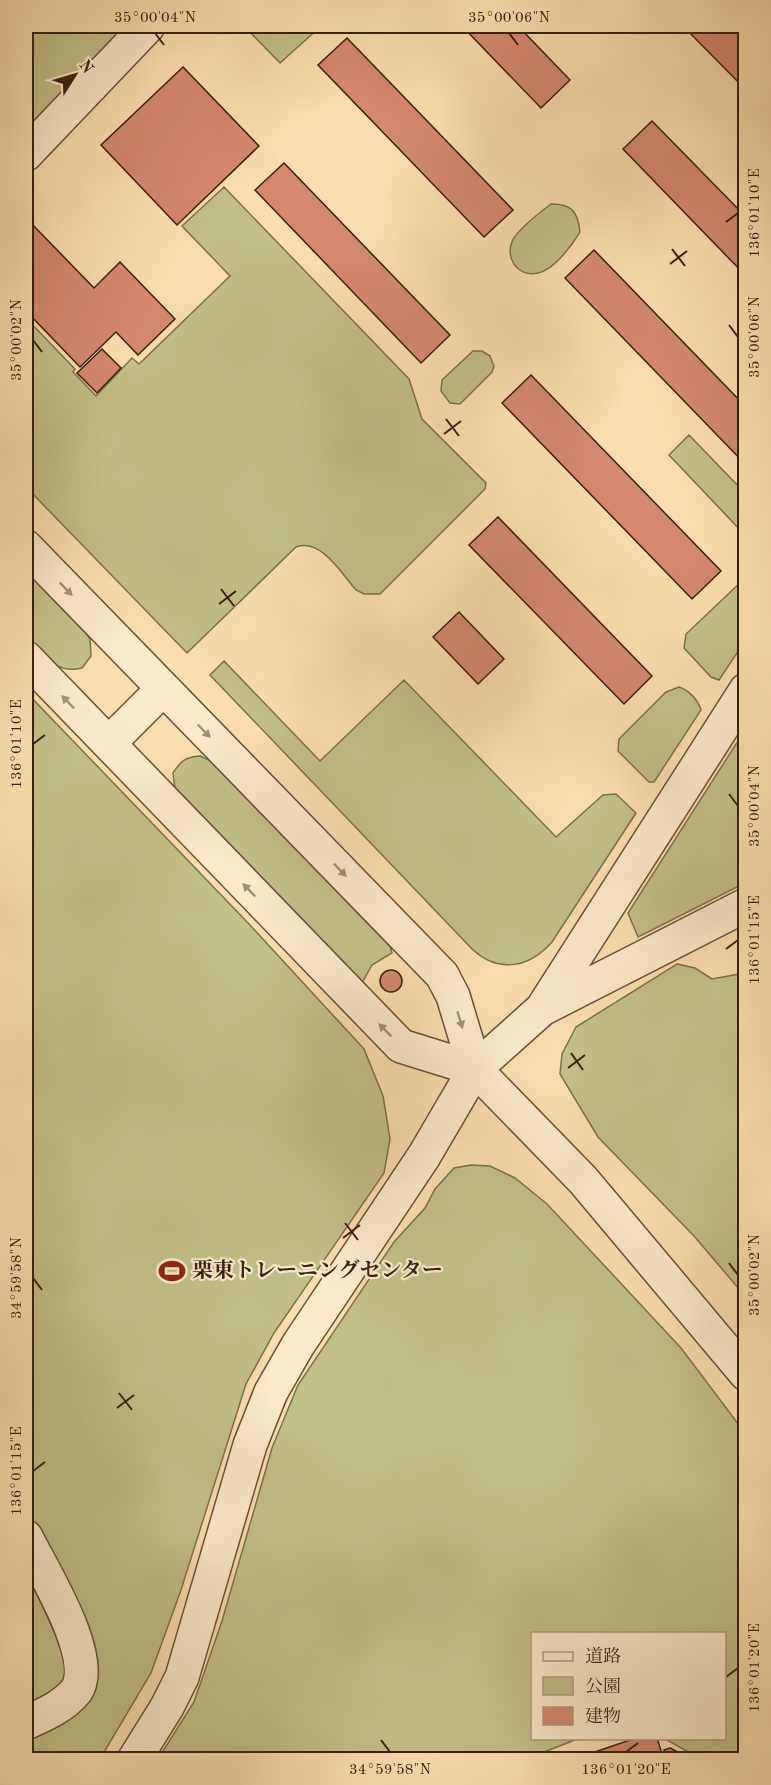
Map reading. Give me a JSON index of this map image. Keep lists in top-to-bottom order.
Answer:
{
  "places": {
    "sports": ["栗東トレーニングセンター"]
  },
  "legend": ["道路", "公園", "建物"],
  "north": "top right",
  "coordinates": [
    "35°00'04\"N",
    "35°00'06\"N",
    "136°01'10\"E",
    "35°00'02\"N",
    "136°01'15\"E",
    "34°59'58\"N",
    "136°01'20\"E"
  ]
}
